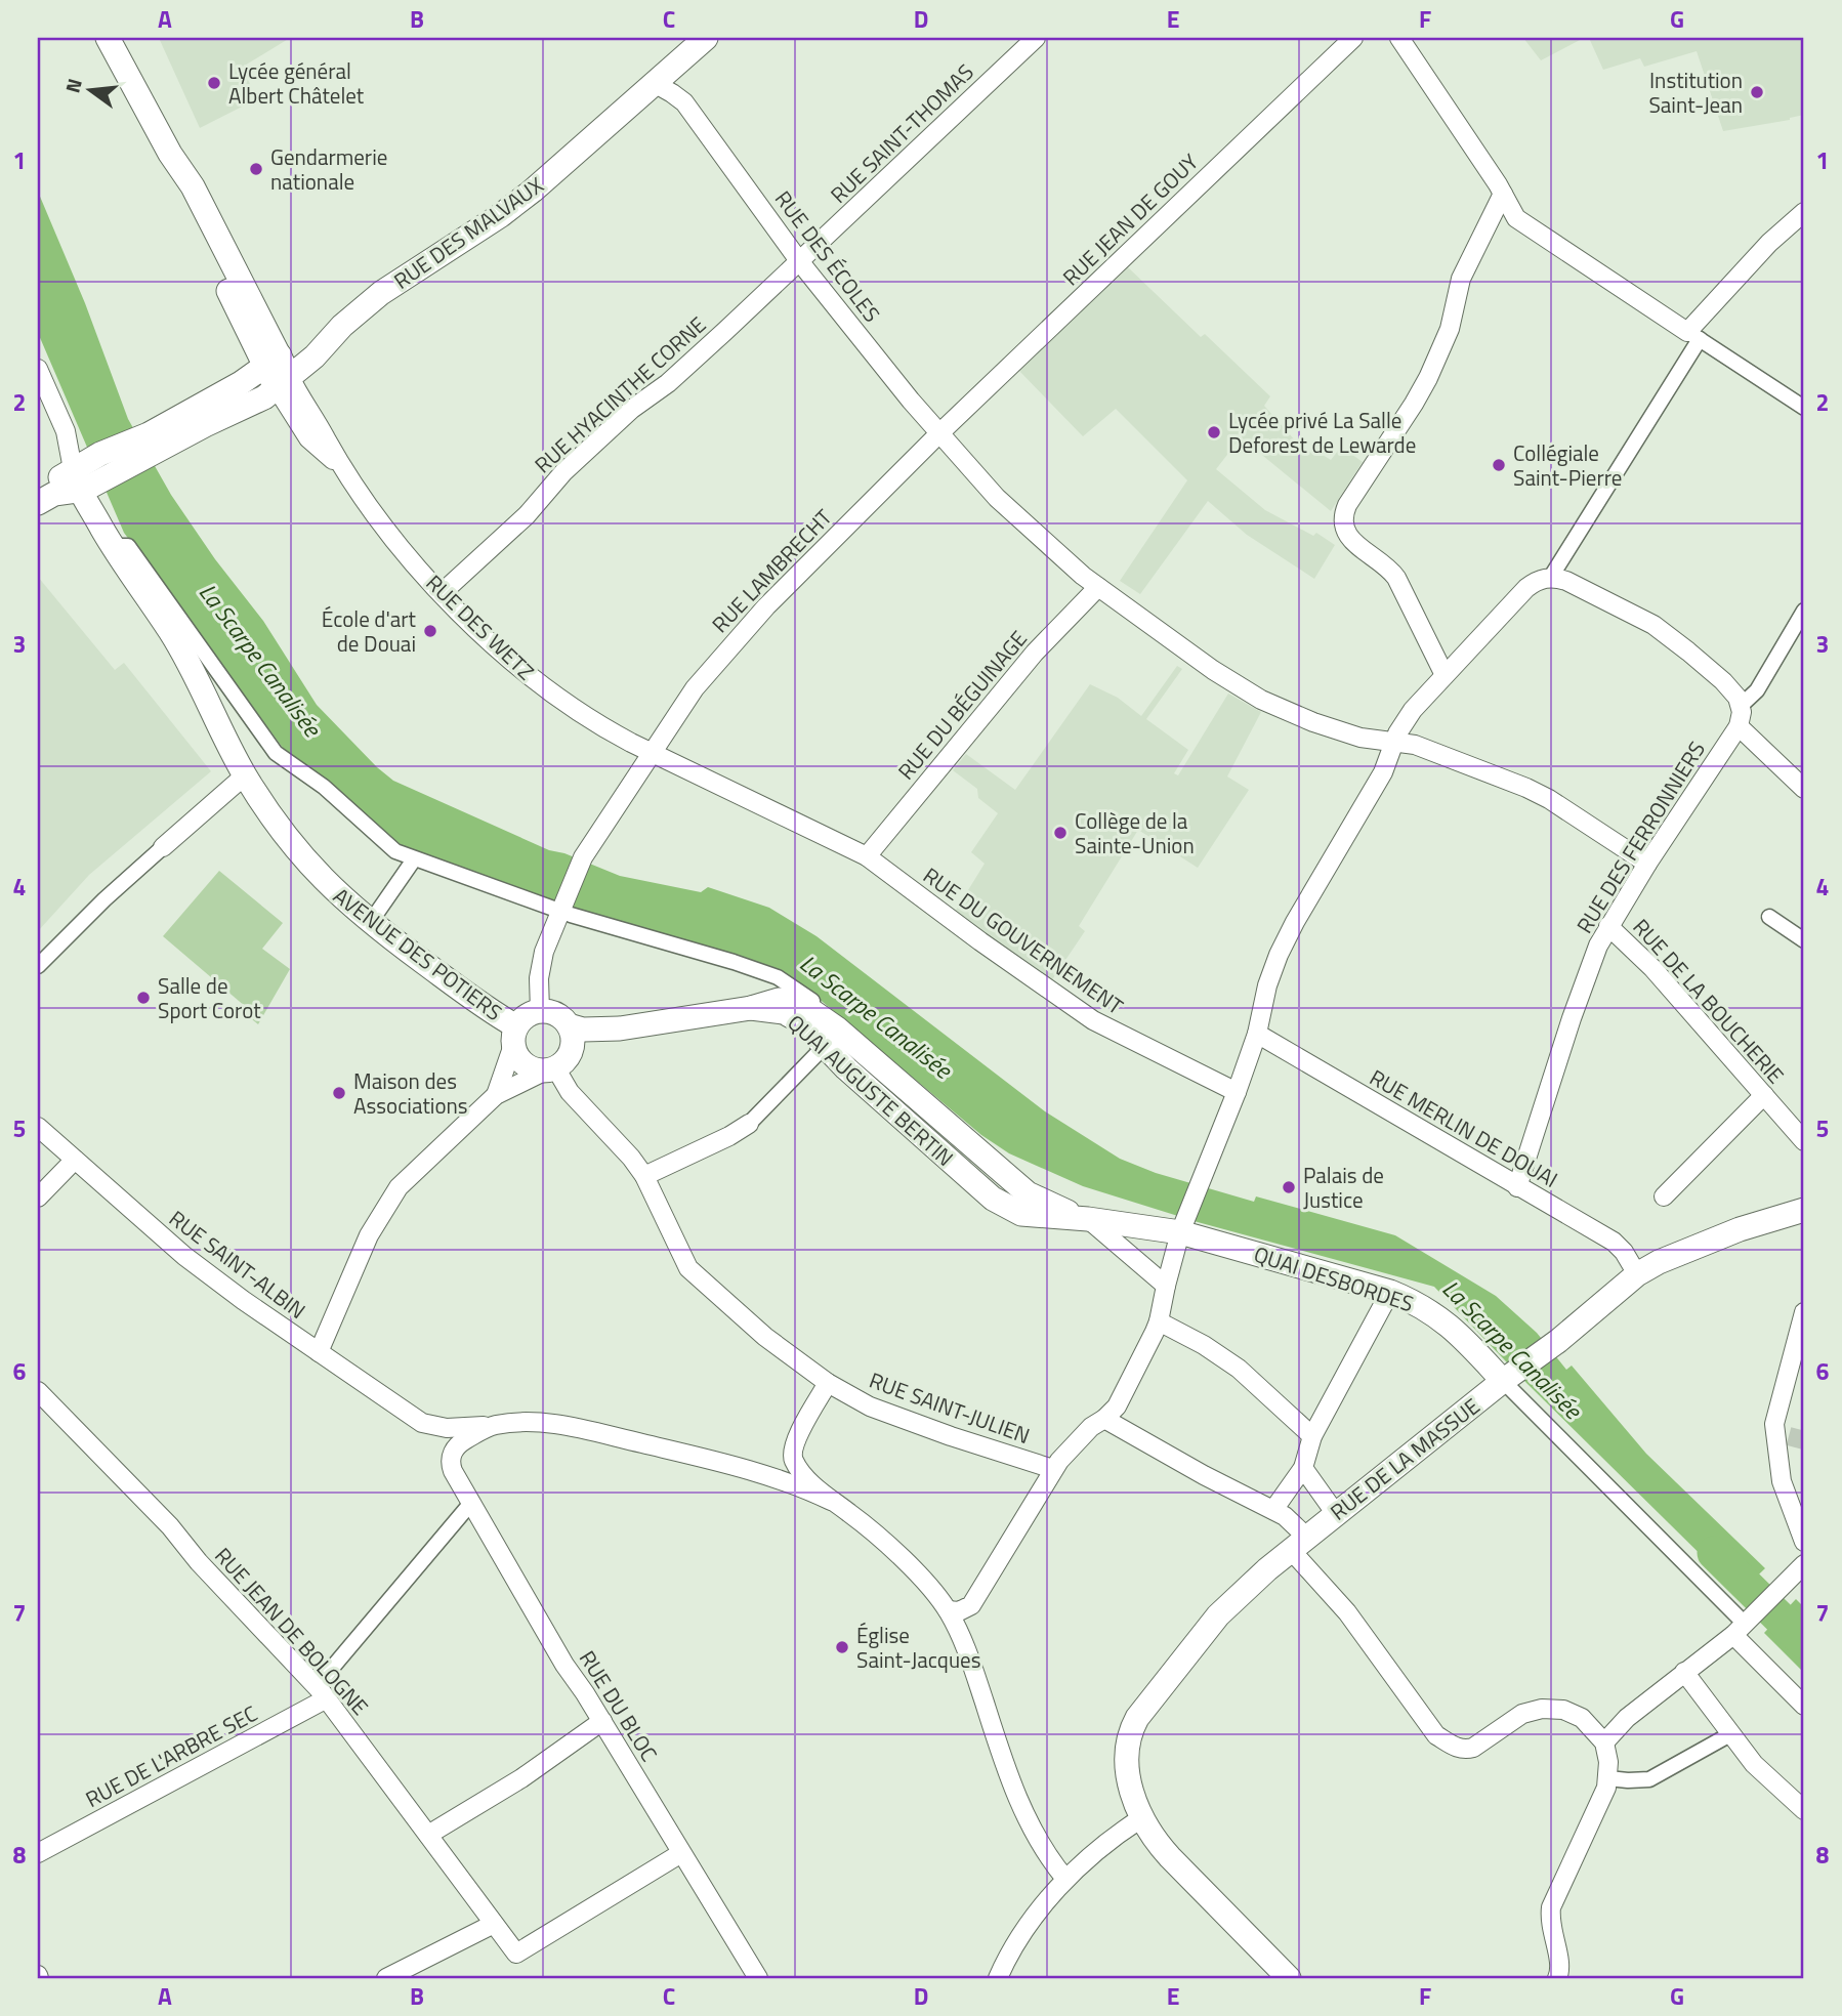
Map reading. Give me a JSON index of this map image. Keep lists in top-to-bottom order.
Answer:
{
  "streets": {
    "street": [
      "RUE SAINT-THOMAS",
      "RUE JEAN DE GOUY",
      "RUE DES MALVAUX",
      "RUE DES ÉCOLES",
      "RUE HYACINTHE CORNE",
      "RUE LAMBRECHT",
      "RUE DES WETZ",
      "RUE DU BÉGUINAGE",
      "RUE DES FERRONNIERS",
      "RUE DU GOUVERNEMENT",
      "AVENUE DES POTIERS",
      "RUE DE LA BOUCHERIE",
      "QUAI AUGUSTE BERTIN",
      "RUE MERLIN DE DOUAI",
      "RUE SAINT-ALBIN",
      "QUAI DESBORDES",
      "RUE SAINT-JULIEN",
      "RUE DE LA MASSUE",
      "RUE JEAN DE BOLOGNE",
      "RUE DU BLOC",
      "RUE DE L'ARBRE SEC"
    ]
  },
  "crossings": [
    ["RUE SAINT-THOMAS", "RUE DES ÉCOLES"],
    ["RUE SAINT-THOMAS", "RUE HYACINTHE CORNE"],
    ["RUE JEAN DE GOUY", "RUE DES ÉCOLES"],
    ["RUE JEAN DE GOUY", "RUE LAMBRECHT"],
    ["RUE DES MALVAUX", "RUE DES ÉCOLES"],
    ["RUE DES MALVAUX", "RUE DES WETZ"],
    ["RUE DES MALVAUX", "AVENUE DES POTIERS"],
    ["RUE DES ÉCOLES", "RUE HYACINTHE CORNE"],
    ["RUE DES ÉCOLES", "RUE LAMBRECHT"],
    ["RUE DES ÉCOLES", "RUE DU BÉGUINAGE"],
    ["RUE DES ÉCOLES", "RUE DES FERRONNIERS"],
    ["RUE HYACINTHE CORNE", "RUE DES WETZ"],
    ["RUE LAMBRECHT", "RUE DES WETZ"],
    ["RUE LAMBRECHT", "AVENUE DES POTIERS"],
    ["RUE LAMBRECHT", "RUE SAINT-JULIEN"],
    ["RUE DES WETZ", "RUE DU BÉGUINAGE"],
    ["RUE DES WETZ", "RUE DU GOUVERNEMENT"],
    ["RUE DU BÉGUINAGE", "RUE DU GOUVERNEMENT"],
    ["RUE DES FERRONNIERS", "RUE DE LA BOUCHERIE"],
    ["RUE DES FERRONNIERS", "RUE MERLIN DE DOUAI"],
    ["AVENUE DES POTIERS", "RUE SAINT-JULIEN"],
    ["QUAI AUGUSTE BERTIN", "QUAI DESBORDES"],
    ["RUE MERLIN DE DOUAI", "RUE DE LA MASSUE"],
    ["RUE SAINT-ALBIN", "RUE DU BLOC"],
    ["QUAI DESBORDES", "RUE DE LA MASSUE"],
    ["RUE JEAN DE BOLOGNE", "RUE DU BLOC"],
    ["RUE JEAN DE BOLOGNE", "RUE DE L'ARBRE SEC"]
  ],
  "water": ["La Scarpe Canalisée"],
  "places": [
    "Lycée général Albert Châtelet",
    "Institution Saint-Jean",
    "Gendarmerie nationale",
    "Lycée privé La Salle Deforest de Lewarde",
    "Collégiale Saint-Pierre",
    "École d'art de Douai",
    "Collège de la Sainte-Union",
    "Salle de Sport Corot",
    "Maison des Associations",
    "Palais de Justice",
    "Église Saint-Jacques"
  ],
  "north": "left",
  "grid": {
    "columns": [
      "A",
      "B",
      "C",
      "D",
      "E",
      "F",
      "G"
    ],
    "rows": [
      "1",
      "2",
      "3",
      "4",
      "5",
      "6",
      "7",
      "8"
    ]
  }
}
